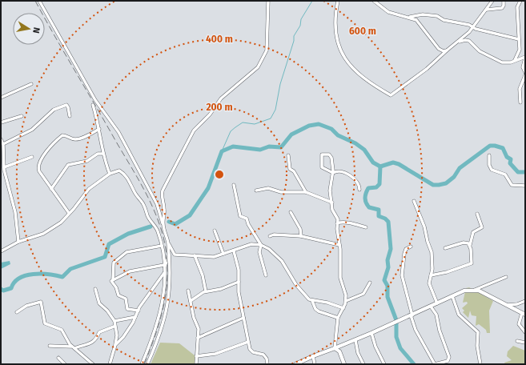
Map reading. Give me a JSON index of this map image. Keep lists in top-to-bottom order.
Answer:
{
  "north": "right",
  "rings": ["600 m", "400 m", "200 m"]
}
